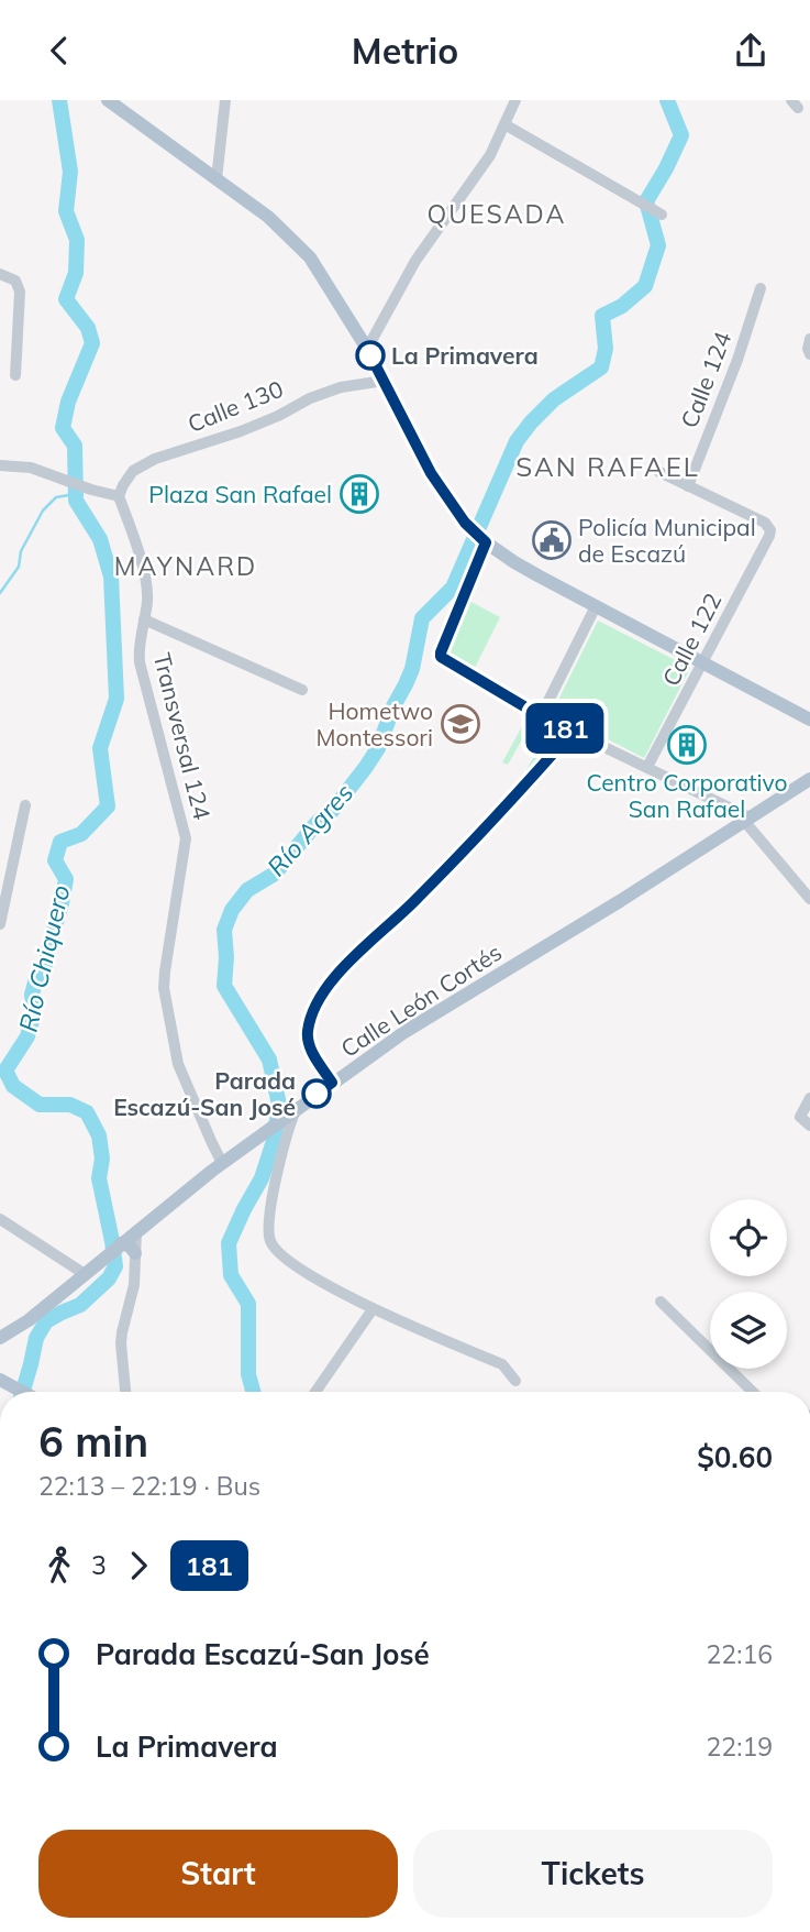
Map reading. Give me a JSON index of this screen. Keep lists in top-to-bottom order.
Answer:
{
  "streets": {
    "main road": ["Calle León Cortés"],
    "street": [
      "Calle 124",
      "Calle 130",
      "Calle 122",
      "Transversal 124"
    ]
  },
  "crossings": [
    ["Calle 124", "Calle 122"],
    ["Calle 130", "Transversal 124"],
    ["Transversal 124", "Calle León Cortés"]
  ],
  "districts": ["QUESADA", "SAN RAFAEL", "MAYNARD"],
  "water": ["Río Agres", "Río Chiquero"],
  "places": {
    "other": ["La Primavera", "Parada Escazú-San José"],
    "building": ["Plaza San Rafael", "Centro Corporativo San Rafael"],
    "public building": ["Policía Municipal de Escazú"],
    "school or university": ["Hometwo Montessori"]
  },
  "lines": ["bus line 181"],
  "page": {
    "header": "Metrio",
    "on_map": "181",
    "heading": ["6 min", "22:13 – 22:19 · Bus", "$0.60"],
    "legs": ["3", "181"],
    "list": [
      {
        "name": "Parada Escazú-San José",
        "value": "22:16"
      },
      {
        "name": "La Primavera",
        "value": "22:19"
      }
    ],
    "buttons": ["Start", "Tickets"]
  }
}
